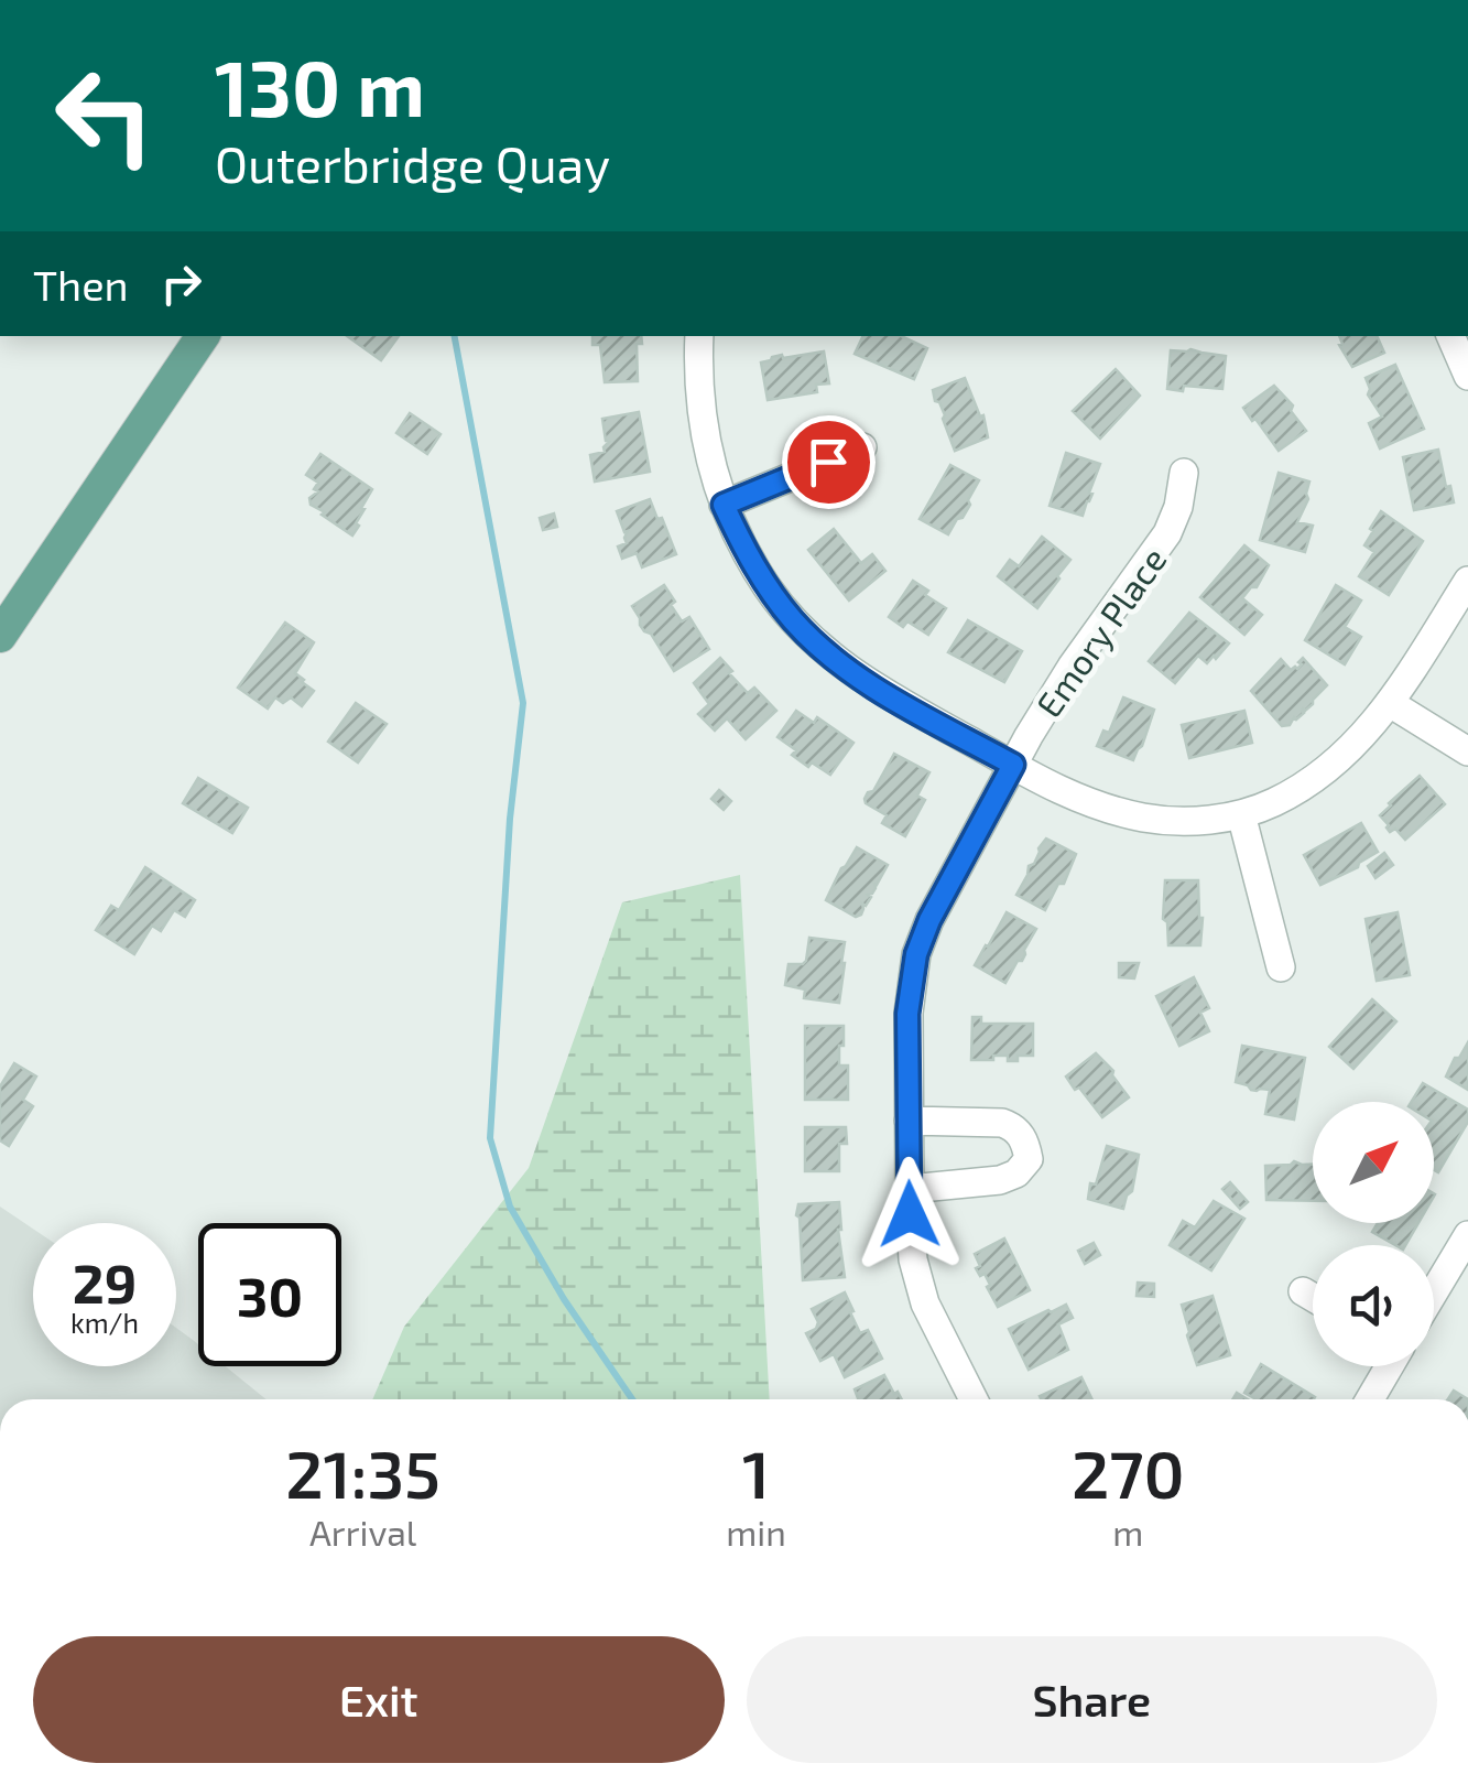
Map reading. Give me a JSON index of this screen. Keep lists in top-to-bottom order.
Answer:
{
  "streets": {
    "street": ["Emory Place"]
  },
  "north": "top right",
  "page": {
    "turn": ["130 m", "Outerbridge Quay"],
    "then": "Then",
    "speed": "29 km/h",
    "limit": "30",
    "eta": [
      "21:35",
      "Arrival",
      "1",
      "min",
      "270",
      "m"
    ],
    "buttons": ["Exit", "Share"]
  }
}
